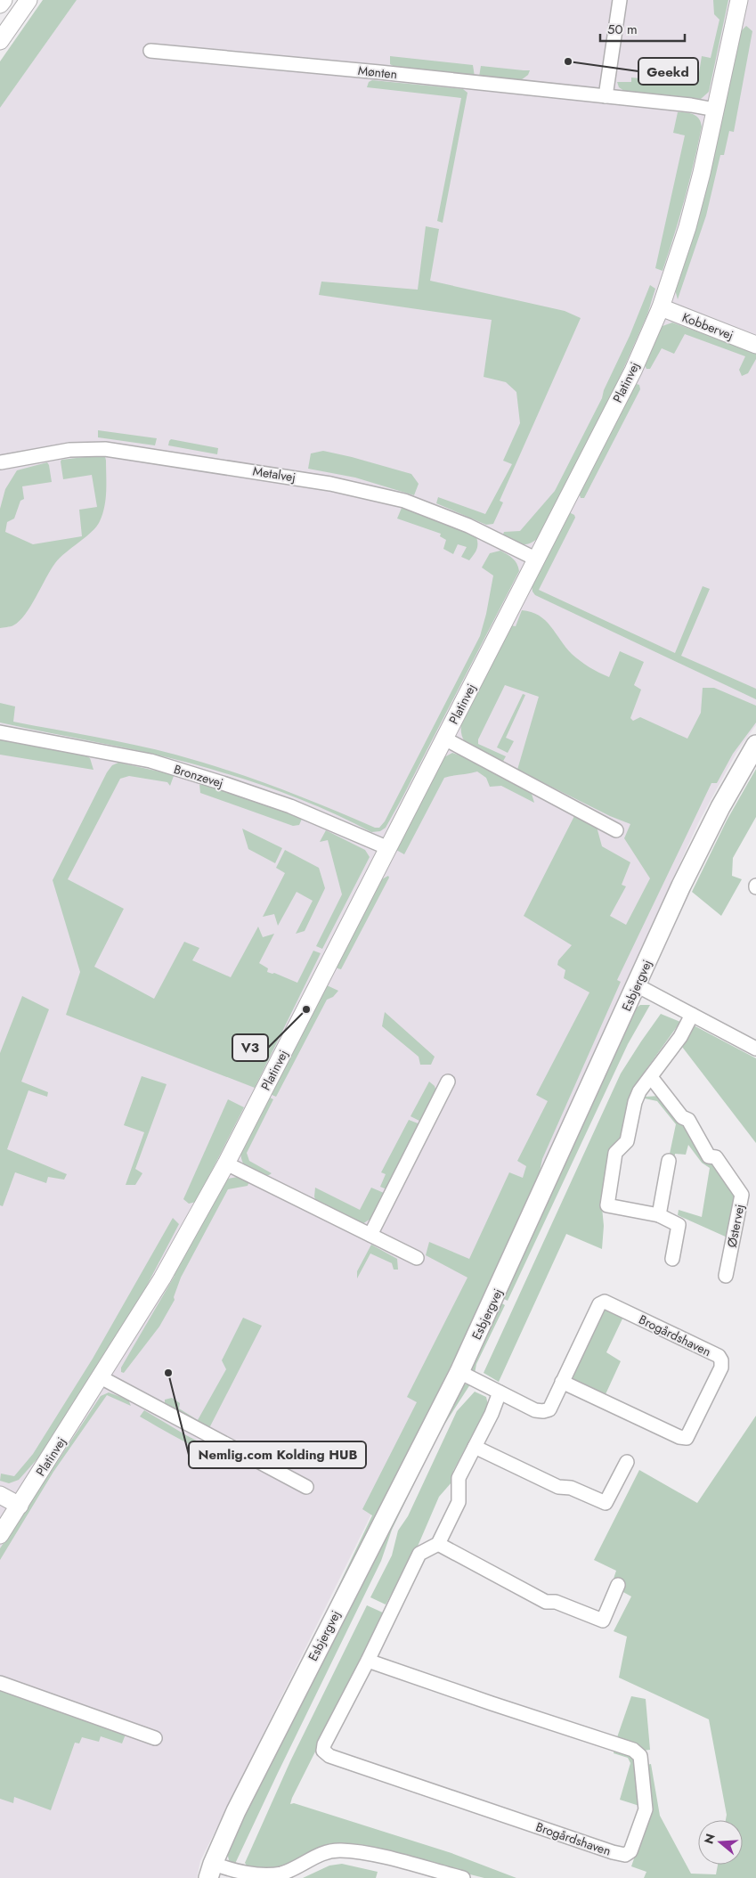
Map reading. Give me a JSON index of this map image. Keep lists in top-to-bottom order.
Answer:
{
  "streets": {
    "main road": ["Esbjergvej"],
    "street": [
      "Mønten",
      "Kobbervej",
      "Platinvej",
      "Metalvej",
      "Bronzevej",
      "Østervej",
      "Brogårdshaven"
    ]
  },
  "crossings": [
    ["Mønten", "Platinvej"],
    ["Kobbervej", "Platinvej"],
    ["Platinvej", "Metalvej"],
    ["Platinvej", "Bronzevej"],
    ["Esbjergvej", "Brogårdshaven"]
  ],
  "places": ["Geekd", "V3", "Nemlig.com Kolding HUB"],
  "scale_bar": "50 m",
  "north": "left"
}
